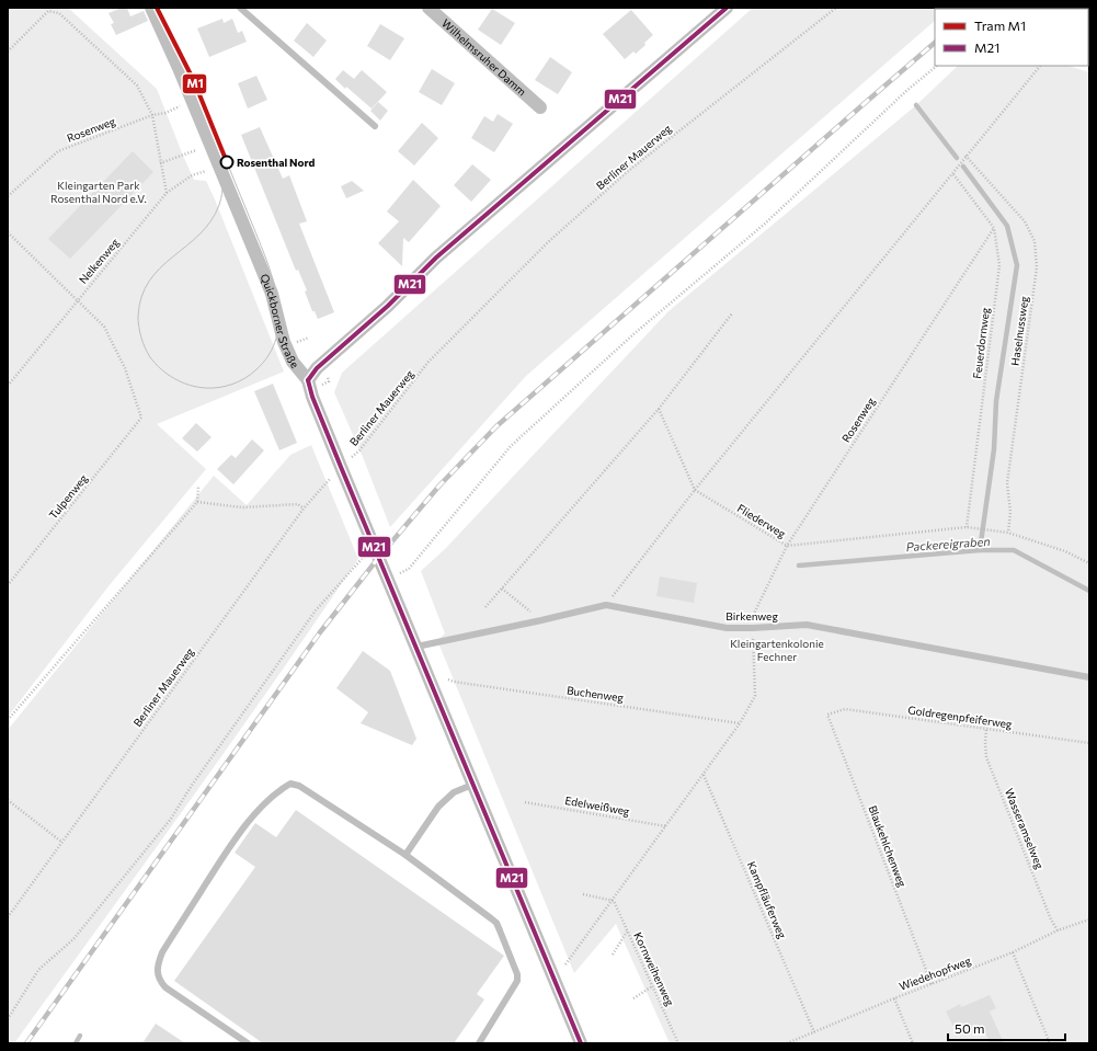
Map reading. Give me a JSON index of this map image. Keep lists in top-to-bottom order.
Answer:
{
  "streets": {
    "street": ["Wilhelmsruher Damm", "Quickborner Straße"],
    "lane": ["Birkenweg"],
    "path": [
      "Rosenweg",
      "Berliner Mauerweg",
      "Nelkenweg",
      "Haselnussweg",
      "Feuerdornweg",
      "Tulpenweg",
      "Fliederweg",
      "Buchenweg",
      "Goldregenpfeiferweg",
      "Edelweißweg",
      "Wasseramselweg",
      "Blaukehlchenweg",
      "Kampfläuferweg",
      "Kornweihenweg",
      "Wiedehopfweg"
    ]
  },
  "crossings": [
    ["Rosenweg", "Quickborner Straße"],
    ["Rosenweg", "Feuerdornweg"],
    ["Rosenweg", "Fliederweg"],
    ["Rosenweg", "Birkenweg"],
    ["Rosenweg", "Buchenweg"],
    ["Rosenweg", "Edelweißweg"],
    ["Rosenweg", "Kampfläuferweg"],
    ["Rosenweg", "Kornweihenweg"],
    ["Berliner Mauerweg", "Quickborner Straße"],
    ["Nelkenweg", "Quickborner Straße"],
    ["Nelkenweg", "Tulpenweg"],
    ["Quickborner Straße", "Birkenweg"],
    ["Haselnussweg", "Fliederweg"],
    ["Feuerdornweg", "Fliederweg"],
    ["Goldregenpfeiferweg", "Wasseramselweg"],
    ["Goldregenpfeiferweg", "Blaukehlchenweg"],
    ["Wasseramselweg", "Wiedehopfweg"],
    ["Blaukehlchenweg", "Wiedehopfweg"],
    ["Kampfläuferweg", "Wiedehopfweg"]
  ],
  "water": ["Packereigraben"],
  "parks": ["Kleingarten Park Rosenthal Nord e.V.", "Kleingartenkolonie Fechner"],
  "places": ["Rosenthal Nord"],
  "lines": ["tram line M1", "transit line M21"],
  "legend": ["Tram M1", "M21"],
  "scale_bar": "50 m"
}
